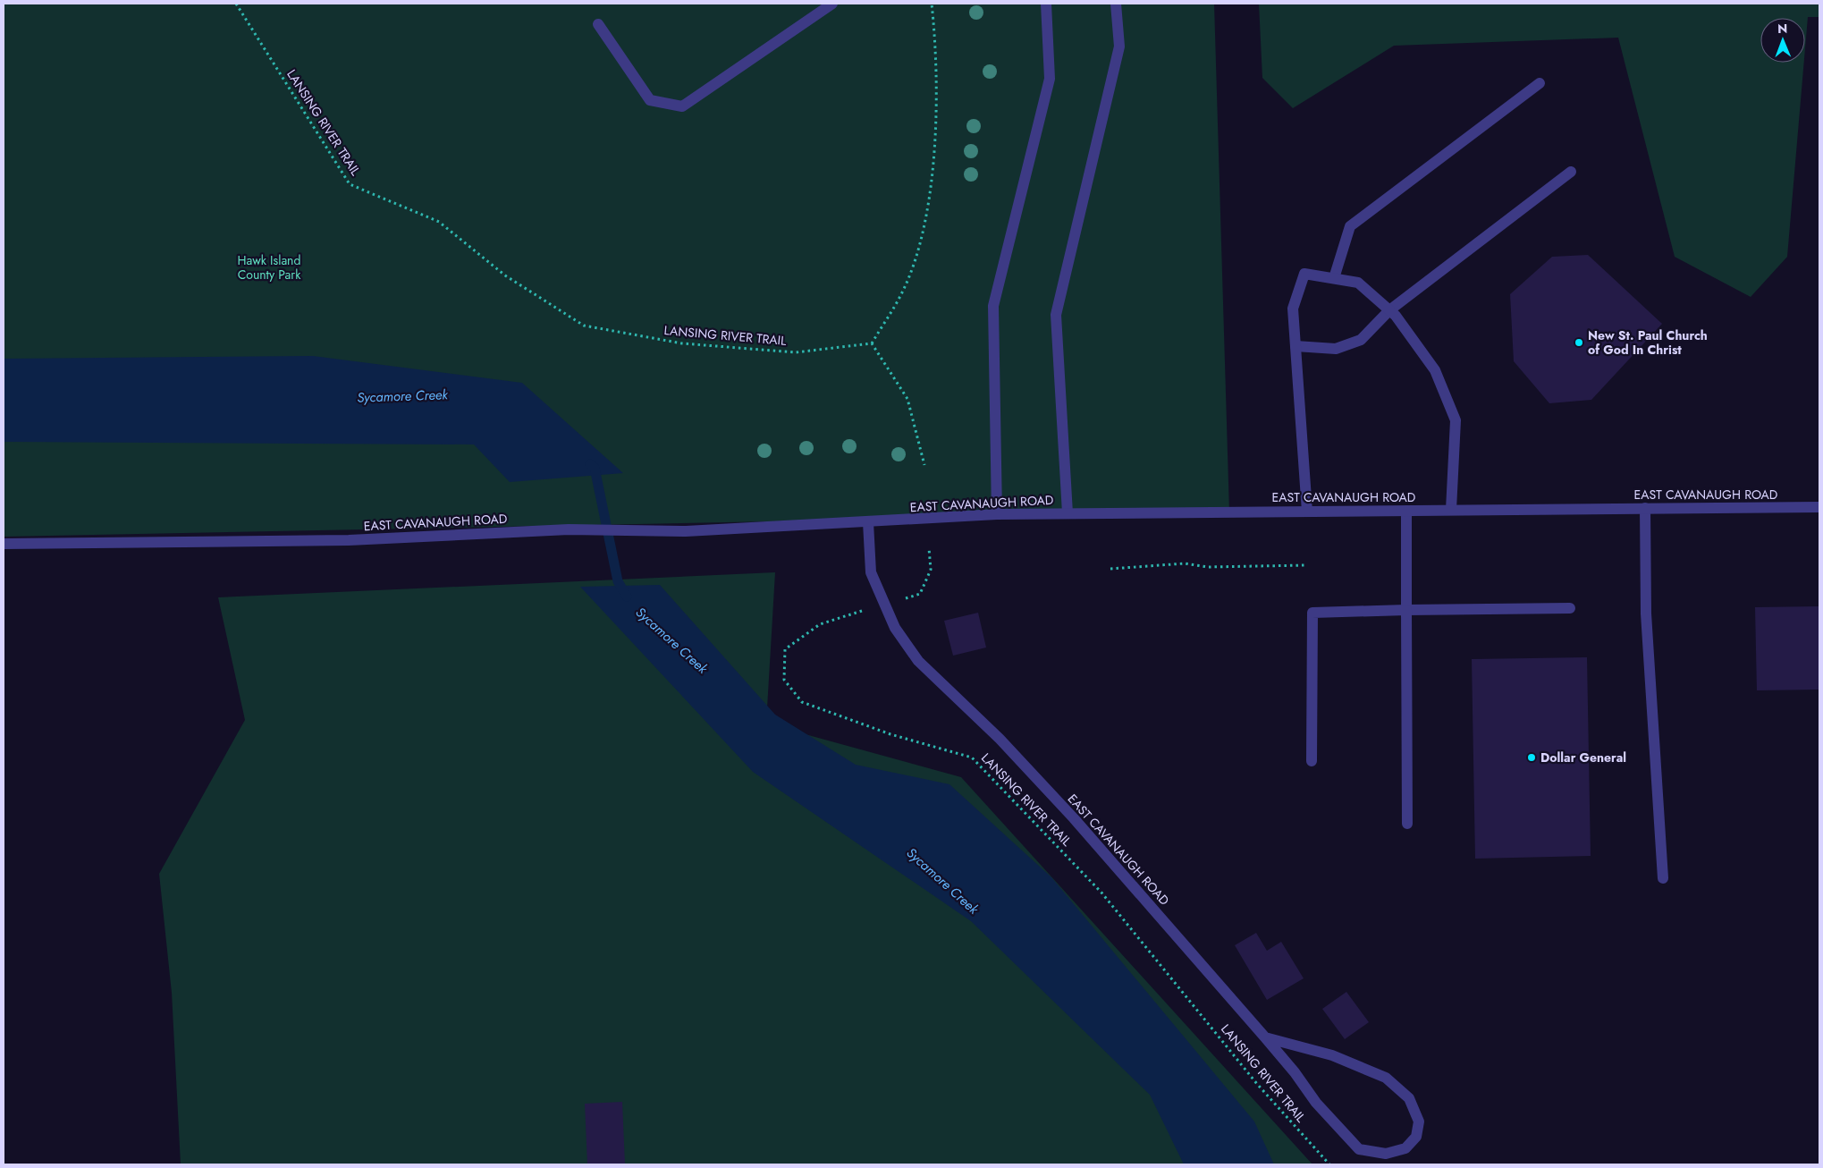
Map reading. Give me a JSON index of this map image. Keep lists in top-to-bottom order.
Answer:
{
  "streets": {
    "street": ["EAST CAVANAUGH ROAD"],
    "path": ["LANSING RIVER TRAIL"]
  },
  "crossings": [
    ["LANSING RIVER TRAIL", "EAST CAVANAUGH ROAD"]
  ],
  "water": ["Sycamore Creek"],
  "parks": ["Hawk Island County Park"],
  "places": ["New St. Paul Church of God In Christ", "Dollar General"],
  "north": "top"
}
